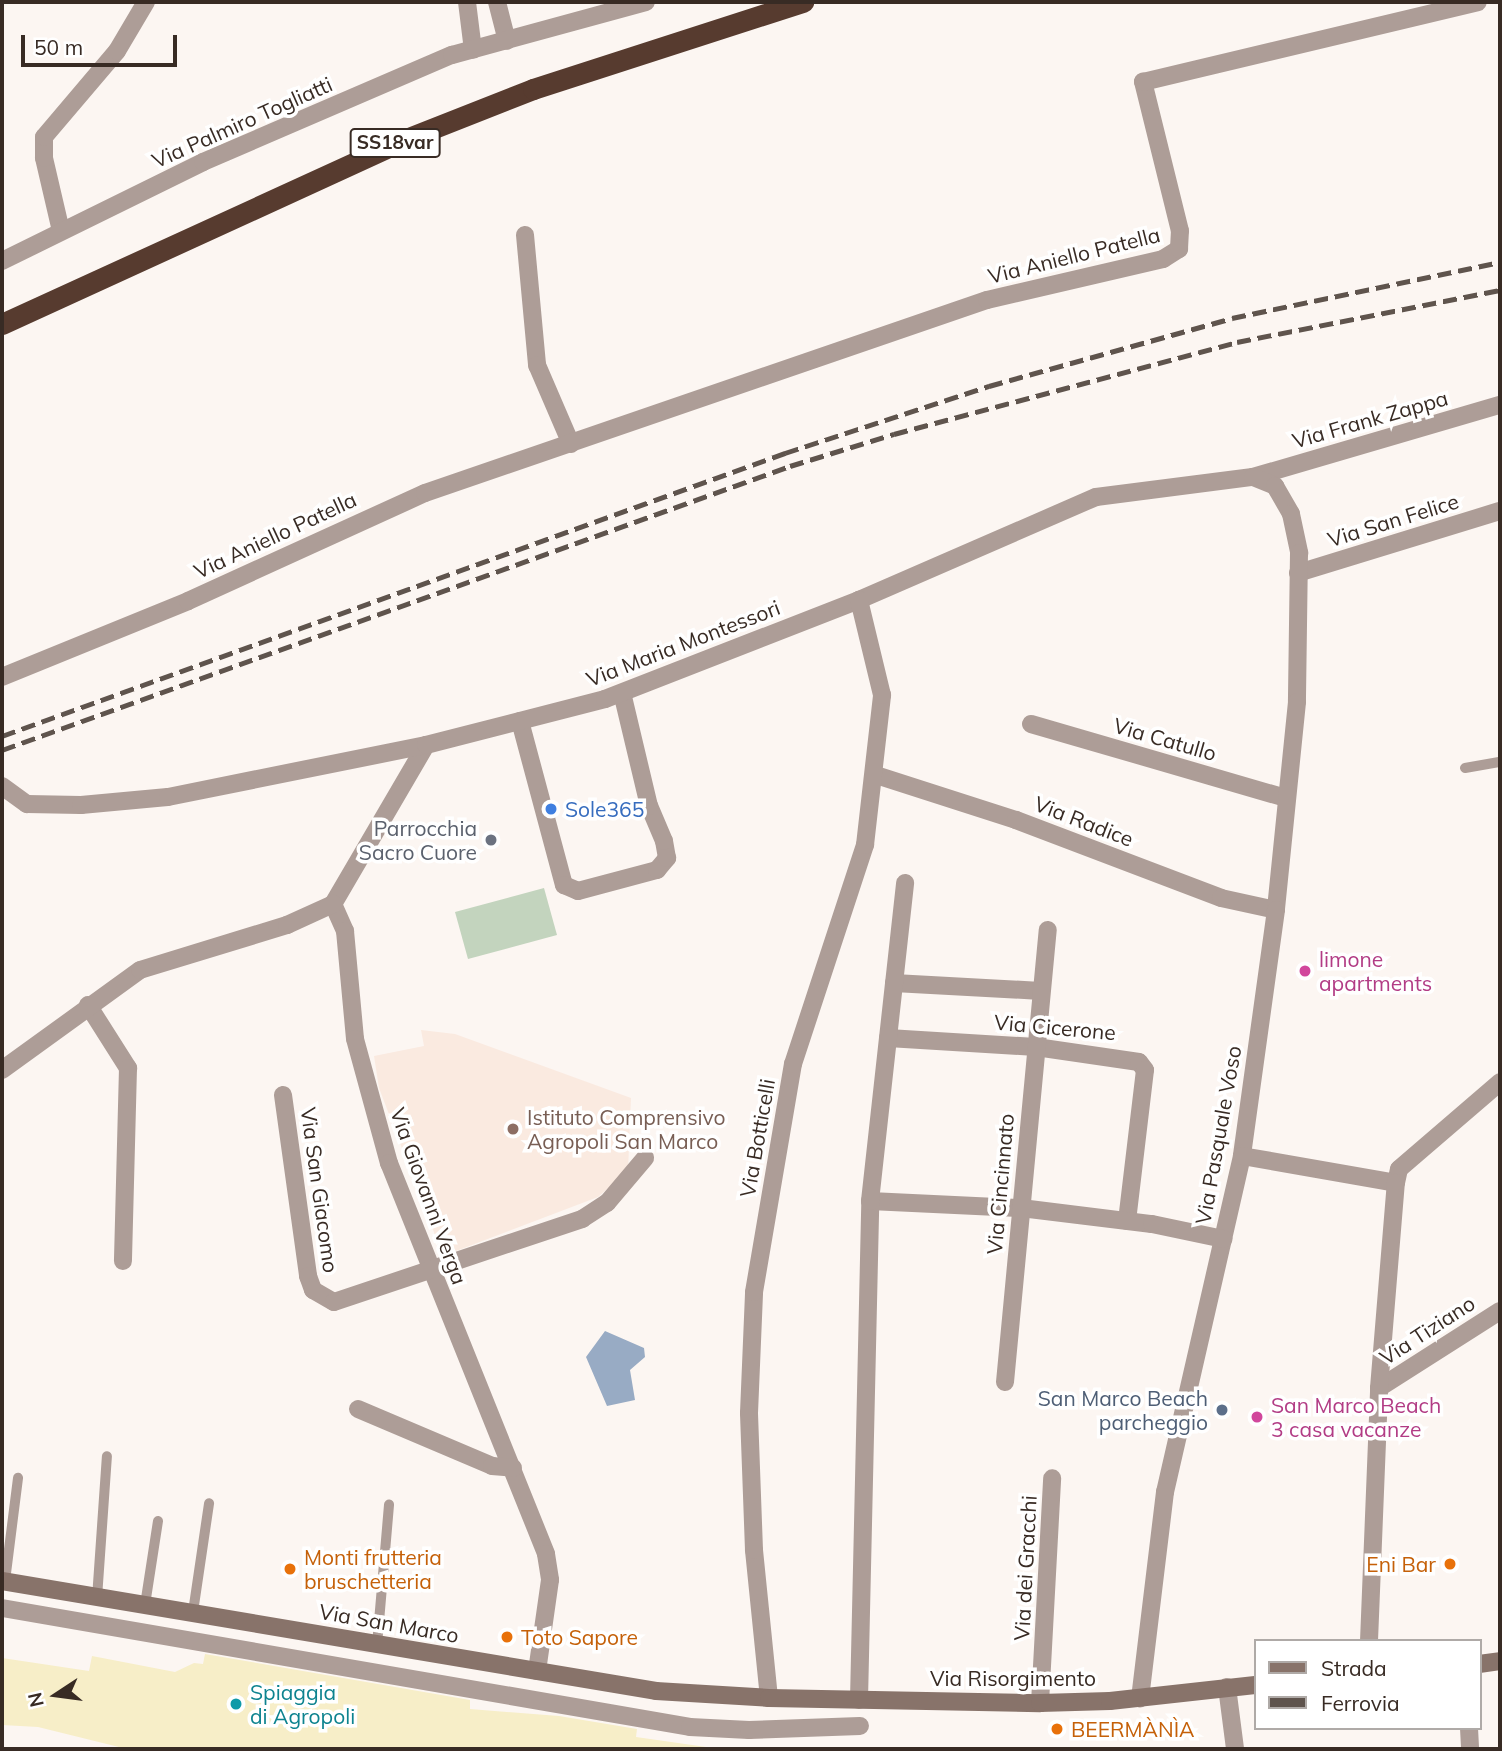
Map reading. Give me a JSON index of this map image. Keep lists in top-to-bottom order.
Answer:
{
  "streets": {
    "highway": ["SS18var"],
    "main road": ["Via San Marco", "Via Risorgimento"],
    "street": [
      "Via Palmiro Togliatti",
      "Via Aniello Patella",
      "Via Frank Zappa",
      "Via San Felice",
      "Via Maria Montessori",
      "Via Catullo",
      "Via Radice",
      "Via Cicerone",
      "Via Pasquale Voso",
      "Via Botticelli",
      "Via Cincinnato",
      "Via San Giacomo",
      "Via Giovanni Verga",
      "Via Tiziano",
      "Via dei Gracchi"
    ]
  },
  "crossings": [
    ["Via Frank Zappa", "Via Maria Montessori"],
    ["Via San Felice", "Via Pasquale Voso"],
    ["Via Maria Montessori", "Via Botticelli"],
    ["Via Catullo", "Via Pasquale Voso"],
    ["Via Radice", "Via Pasquale Voso"],
    ["Via Radice", "Via Botticelli"],
    ["Via Cicerone", "Via Cincinnato"],
    ["Via Pasquale Voso", "Via Risorgimento"],
    ["Via Botticelli", "Via San Marco"],
    ["Via Botticelli", "Via Risorgimento"],
    ["Via San Giacomo", "Via Giovanni Verga"],
    ["Via Giovanni Verga", "Via San Marco"],
    ["Via dei Gracchi", "Via Risorgimento"],
    ["Via San Marco", "Via Risorgimento"]
  ],
  "places": [
    "Sole365",
    "Parrocchia Sacro Cuore",
    "limone apartments",
    "Istituto Comprensivo Agropoli San Marco",
    "San Marco Beach parcheggio",
    "San Marco Beach 3 casa vacanze",
    "Eni Bar",
    "Monti frutteria bruschetteria",
    "Toto Sapore",
    "Spiaggia di Agropoli",
    "BEERMÀNÌA"
  ],
  "legend": ["Strada", "Ferrovia"],
  "scale_bar": "50 m",
  "north": "left"
}
